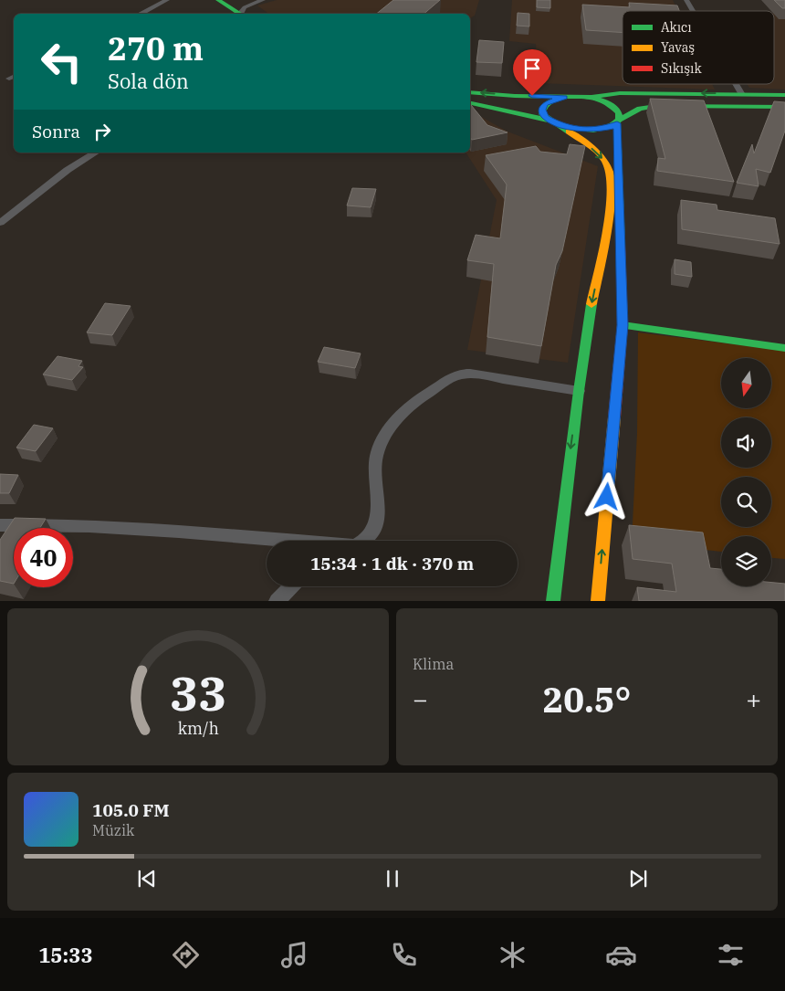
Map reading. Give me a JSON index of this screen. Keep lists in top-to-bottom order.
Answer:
{
  "legend": ["Akıcı", "Yavaş", "Sıkışık"],
  "north": "bottom",
  "page": {
    "turn": ["270 m", "Sola dön"],
    "then": "Sonra",
    "limit": "40",
    "trip": "15:34 · 1 dk · 370 m",
    "tile": "Klima",
    "heat": ["−", "20.5°", "+"],
    "song": ["105.0 FM", "Müzik"],
    "tabs": "15:33",
    "gauge": ["33", "km/h"]
  }
}
